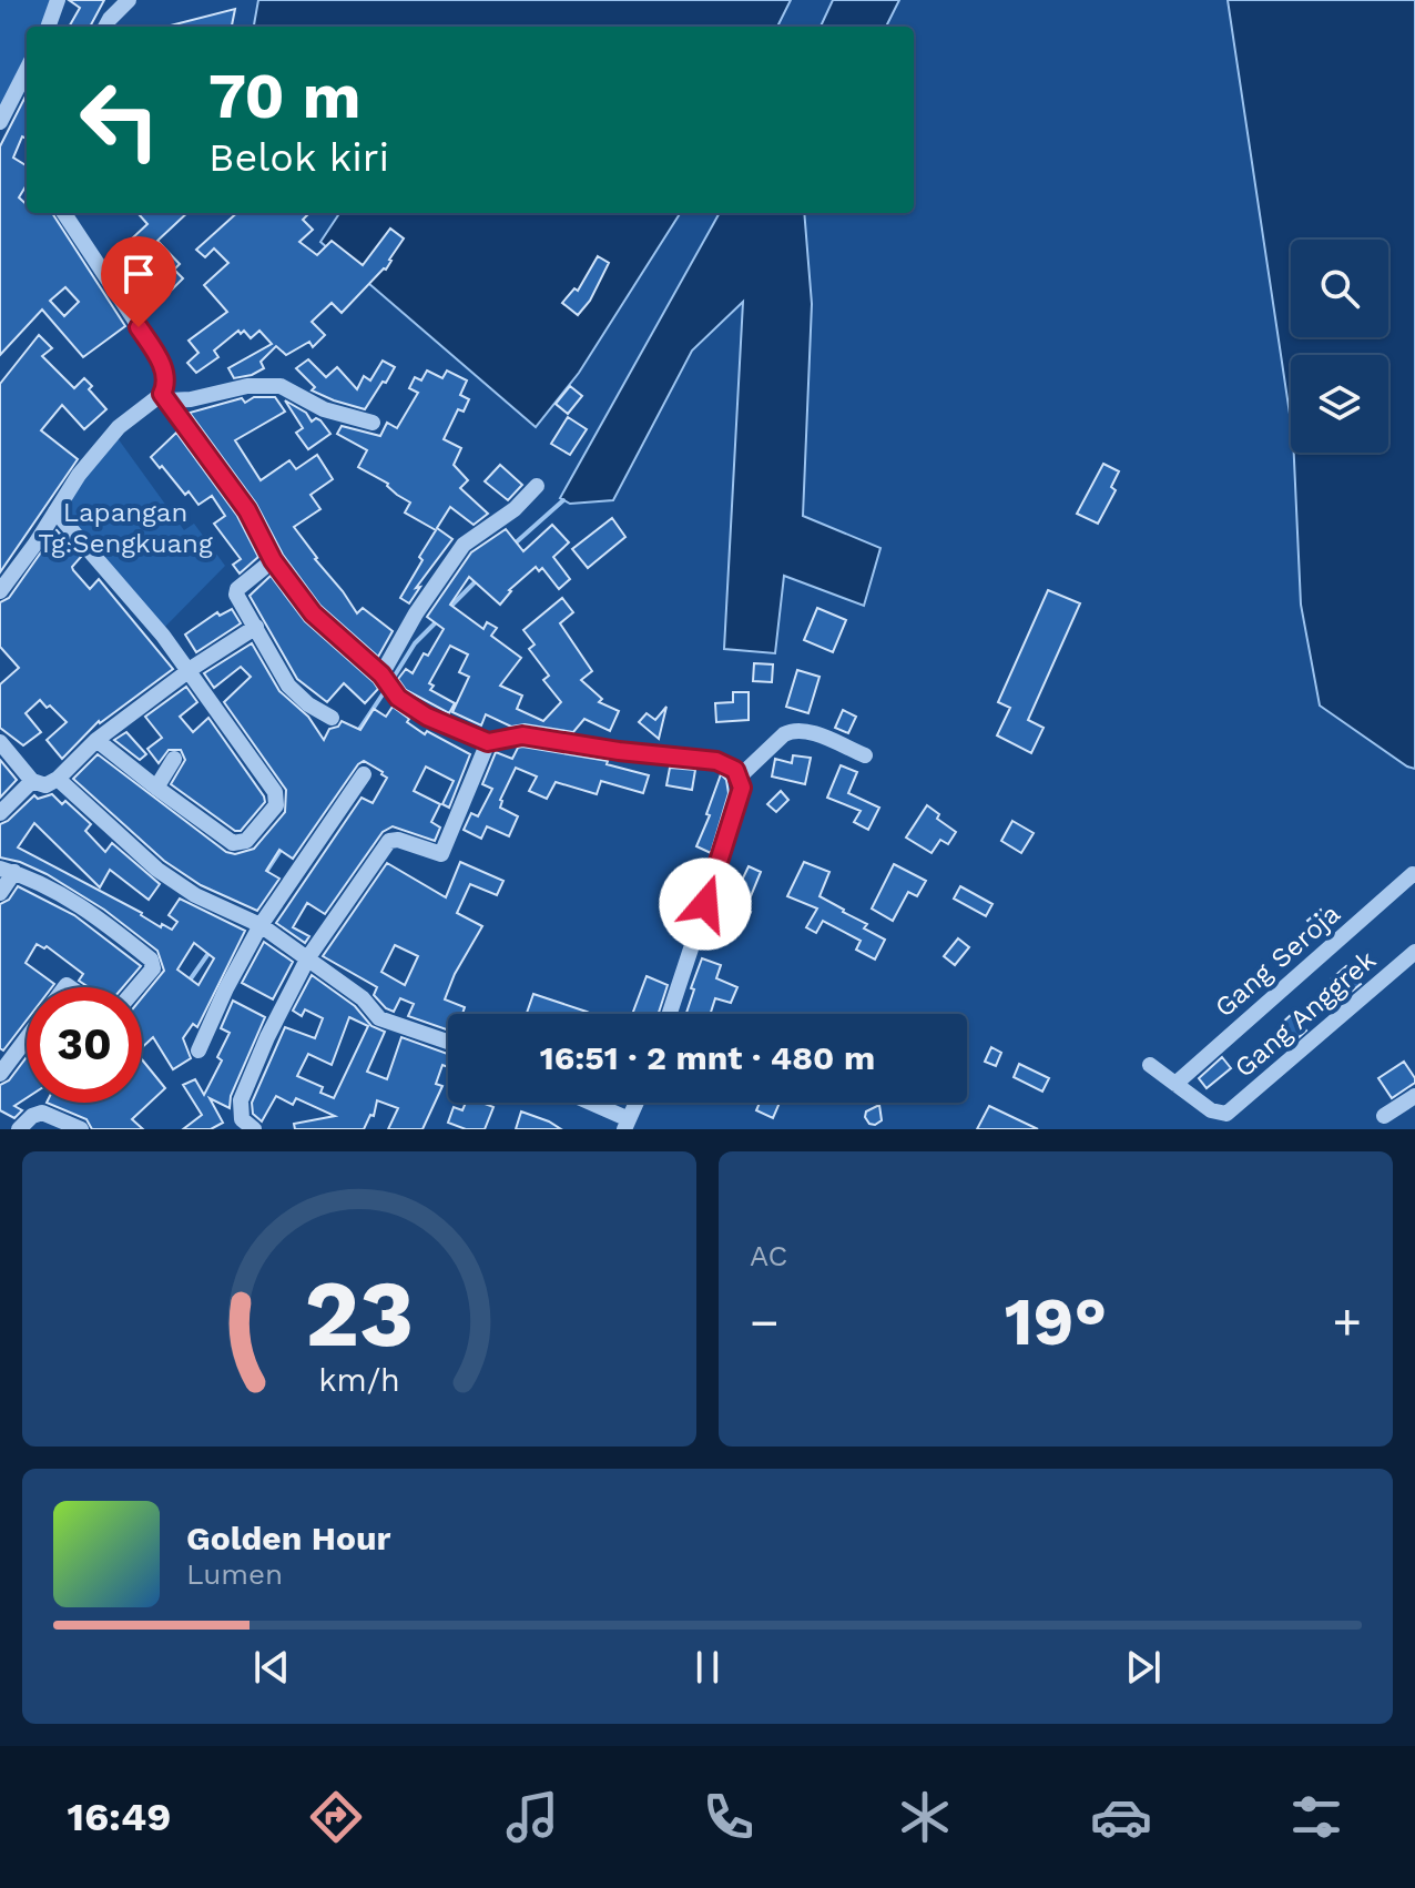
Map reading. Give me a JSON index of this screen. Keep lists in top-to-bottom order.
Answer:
{
  "streets": {
    "street": ["Gang Seroja", "Gang Anggrek"]
  },
  "crossings": [
    ["Gang Seroja", "Gang Anggrek"]
  ],
  "parks": ["Lapangan Tg.Sengkuang"],
  "page": {
    "turn": ["70 m", "Belok kiri"],
    "limit": "30",
    "trip": "16:51 · 2 mnt · 480 m",
    "tile": "AC",
    "heat": ["−", "19°", "+"],
    "song": ["Golden Hour", "Lumen"],
    "tabs": "16:49",
    "gauge": ["23", "km/h"]
  }
}
